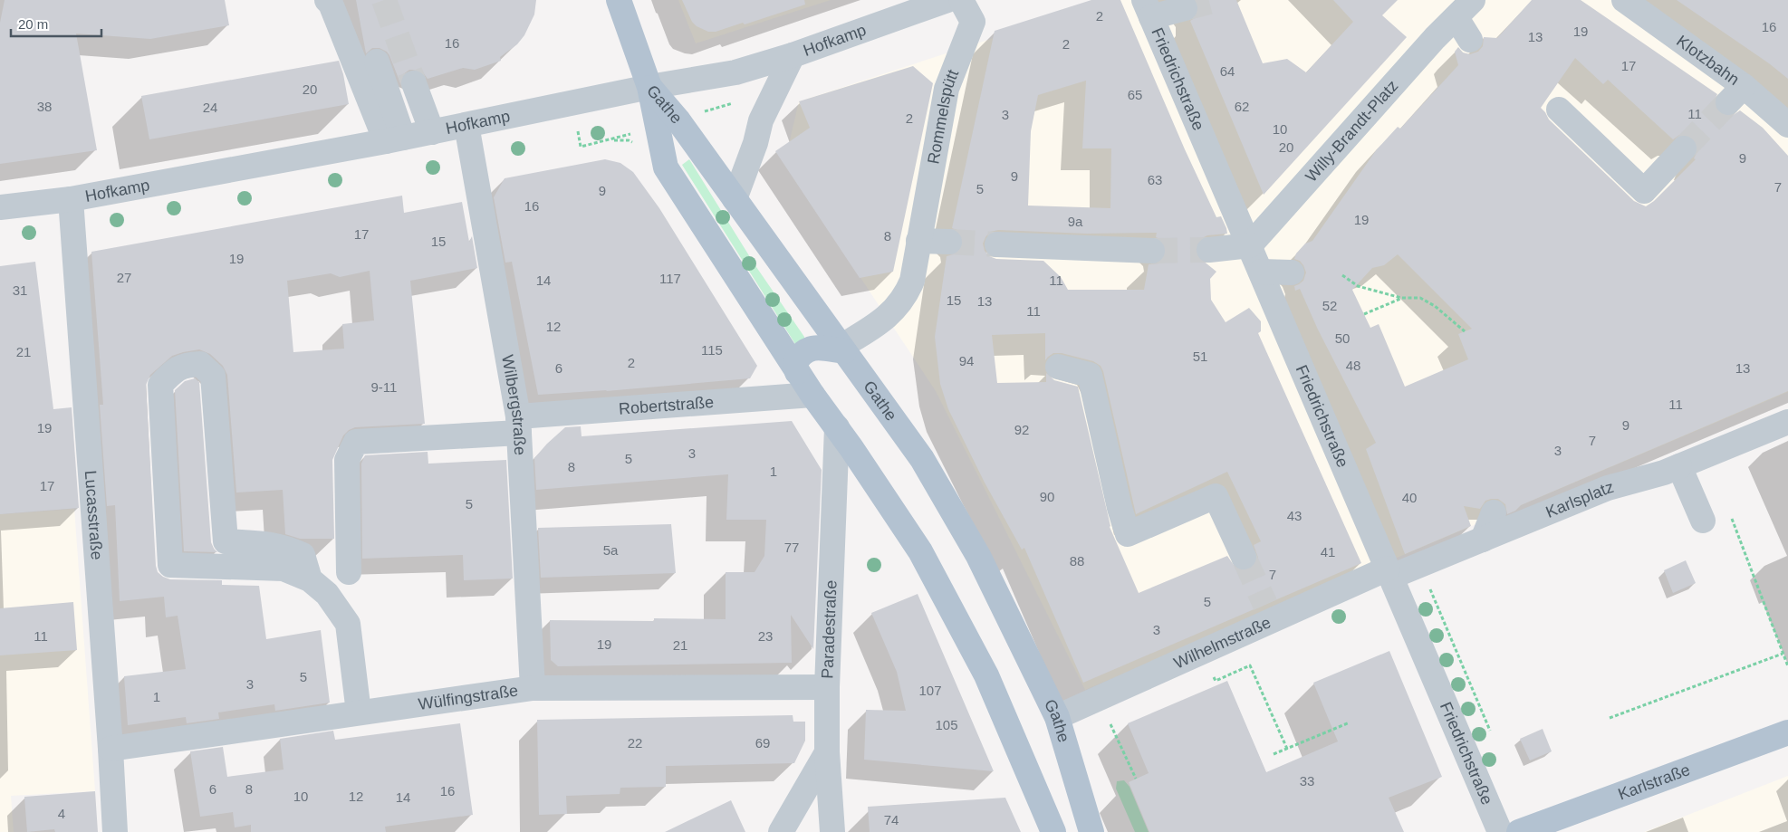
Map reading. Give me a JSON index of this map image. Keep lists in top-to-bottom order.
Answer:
{
  "streets": {
    "main road": ["Gathe", "Karlstraße"],
    "street": [
      "Hofkamp",
      "Klotzbahn",
      "Friedrichstraße",
      "Rommelspütt",
      "Willy-Brandt-Platz",
      "Wilbergstraße",
      "Robertstraße",
      "Karlsplatz",
      "Lucasstraße",
      "Paradestraße",
      "Wilhelmstraße",
      "Wülfingstraße"
    ]
  },
  "crossings": [
    ["Hofkamp", "Gathe"],
    ["Hofkamp", "Wilbergstraße"],
    ["Hofkamp", "Lucasstraße"],
    ["Friedrichstraße", "Willy-Brandt-Platz"],
    ["Friedrichstraße", "Karlsplatz"],
    ["Friedrichstraße", "Wilhelmstraße"],
    ["Gathe", "Rommelspütt"],
    ["Gathe", "Robertstraße"],
    ["Gathe", "Paradestraße"],
    ["Gathe", "Wilhelmstraße"],
    ["Wilbergstraße", "Robertstraße"],
    ["Wilbergstraße", "Wülfingstraße"],
    ["Karlsplatz", "Wilhelmstraße"],
    ["Lucasstraße", "Wülfingstraße"],
    ["Paradestraße", "Wülfingstraße"]
  ],
  "house_numbers": [
    "2",
    "16",
    "19",
    "13",
    "16",
    "2",
    "17",
    "64",
    "20",
    "65",
    "38",
    "62",
    "24",
    "11",
    "3",
    "2",
    "10",
    "20",
    "9",
    "9",
    "63",
    "7",
    "5",
    "9",
    "16",
    "19",
    "9a",
    "17",
    "8",
    "15",
    "19",
    "27",
    "117",
    "14",
    "11",
    "31",
    "15",
    "13",
    "52",
    "11",
    "12",
    "50",
    "115",
    "21",
    "51",
    "94",
    "2",
    "48",
    "6",
    "13",
    "9-11",
    "11",
    "9",
    "19",
    "92",
    "7",
    "3",
    "3",
    "5",
    "8",
    "1",
    "17",
    "90",
    "40",
    "5",
    "43",
    "77",
    "5a",
    "41",
    "88",
    "7",
    "5",
    "3",
    "11",
    "23",
    "19",
    "21",
    "5",
    "3",
    "107",
    "1",
    "105",
    "22",
    "69",
    "33",
    "6",
    "8",
    "16",
    "10",
    "12",
    "14",
    "4",
    "74"
  ],
  "scale_bar": "20 m"
}
